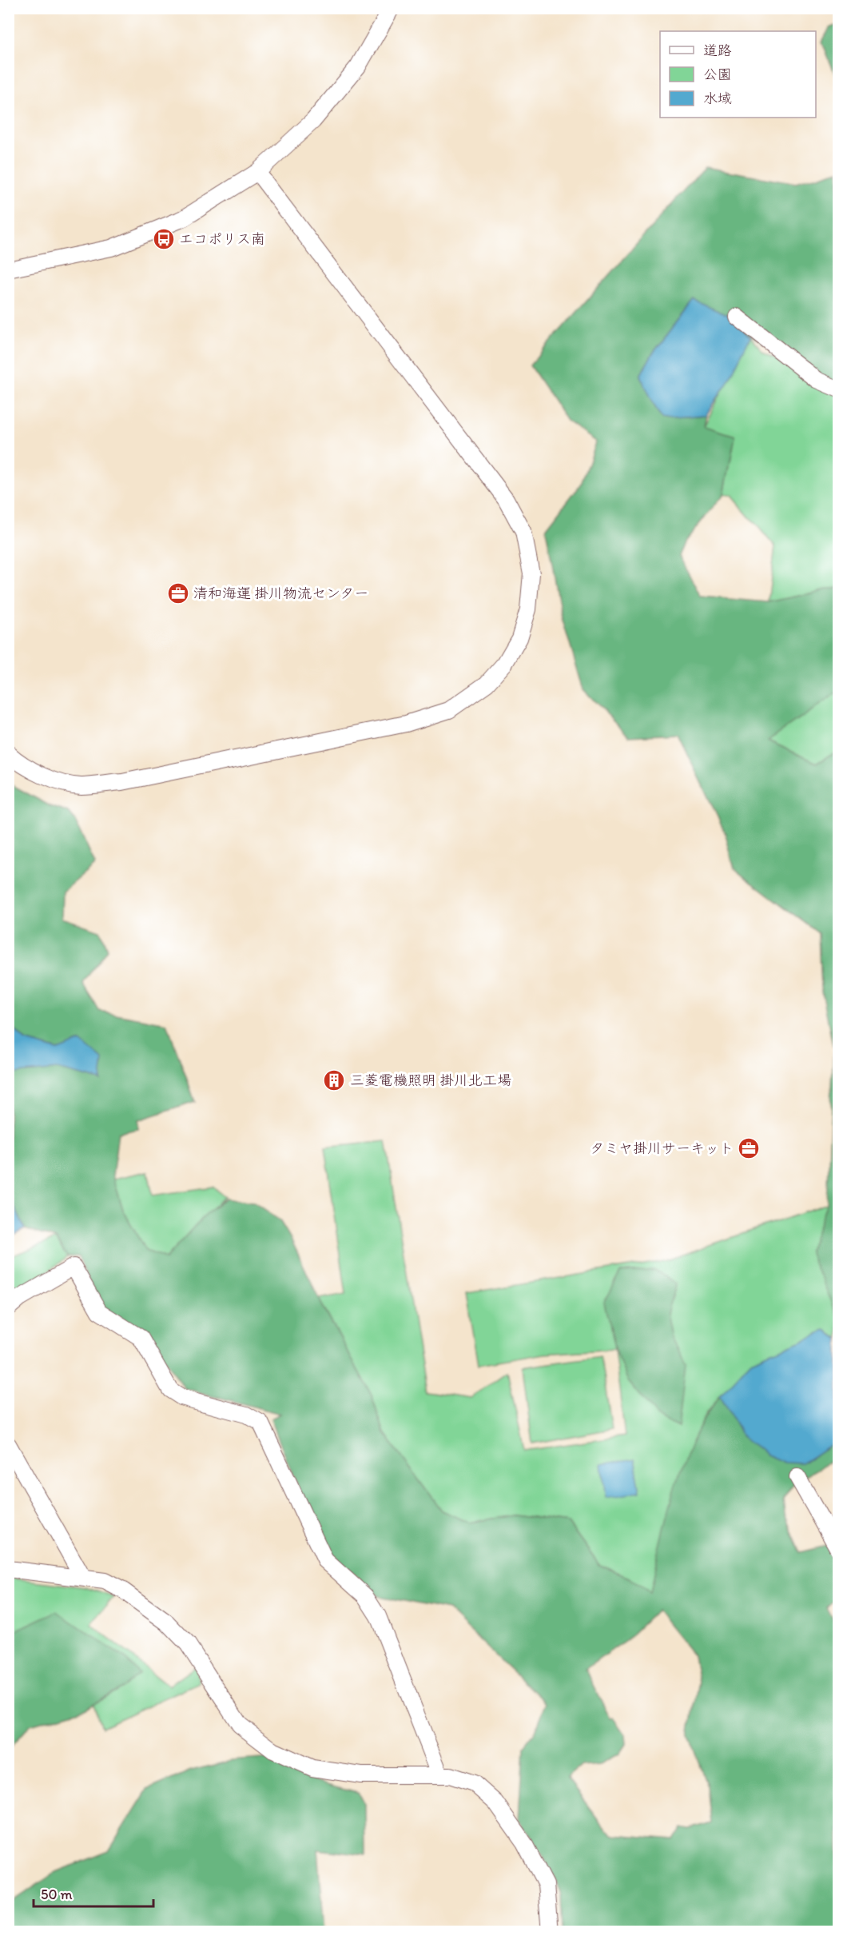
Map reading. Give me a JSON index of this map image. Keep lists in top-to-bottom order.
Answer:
{
  "places": {
    "bus stop": ["エコポリス南"],
    "office": ["清和海運 掛川物流センター", "タミヤ掛川サーキット"],
    "building": ["三菱電機照明 掛川北工場"]
  },
  "legend": ["道路", "公園", "水域"],
  "scale_bar": "50 m"
}
